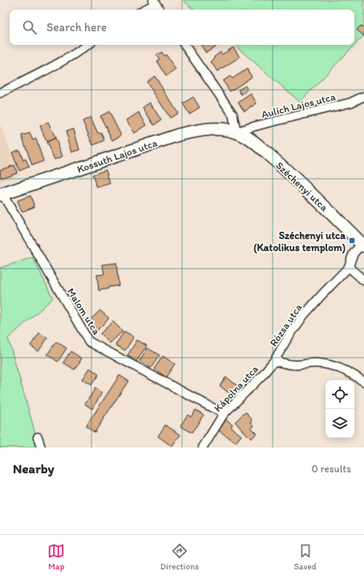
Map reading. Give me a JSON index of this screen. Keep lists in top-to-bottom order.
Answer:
{
  "streets": {
    "main road": ["Kossuth Lajos utca", "Széchenyi utca"],
    "street": [
      "Aulich Lajos utca",
      "Malom utca",
      "Rózsa utca",
      "Kápolna utca"
    ]
  },
  "crossings": [
    ["Aulich Lajos utca", "Kossuth Lajos utca"],
    ["Aulich Lajos utca", "Széchenyi utca"],
    ["Kossuth Lajos utca", "Széchenyi utca"],
    ["Kossuth Lajos utca", "Malom utca"],
    ["Széchenyi utca", "Rózsa utca"],
    ["Malom utca", "Kápolna utca"],
    ["Rózsa utca", "Kápolna utca"]
  ],
  "places": {
    "transit": ["Széchenyi utca (Katolikus templom)"]
  },
  "page": {
    "search": "Search here",
    "heading": ["Nearby", "0 results"],
    "nav": ["Map", "Directions", "Saved"]
  }
}
